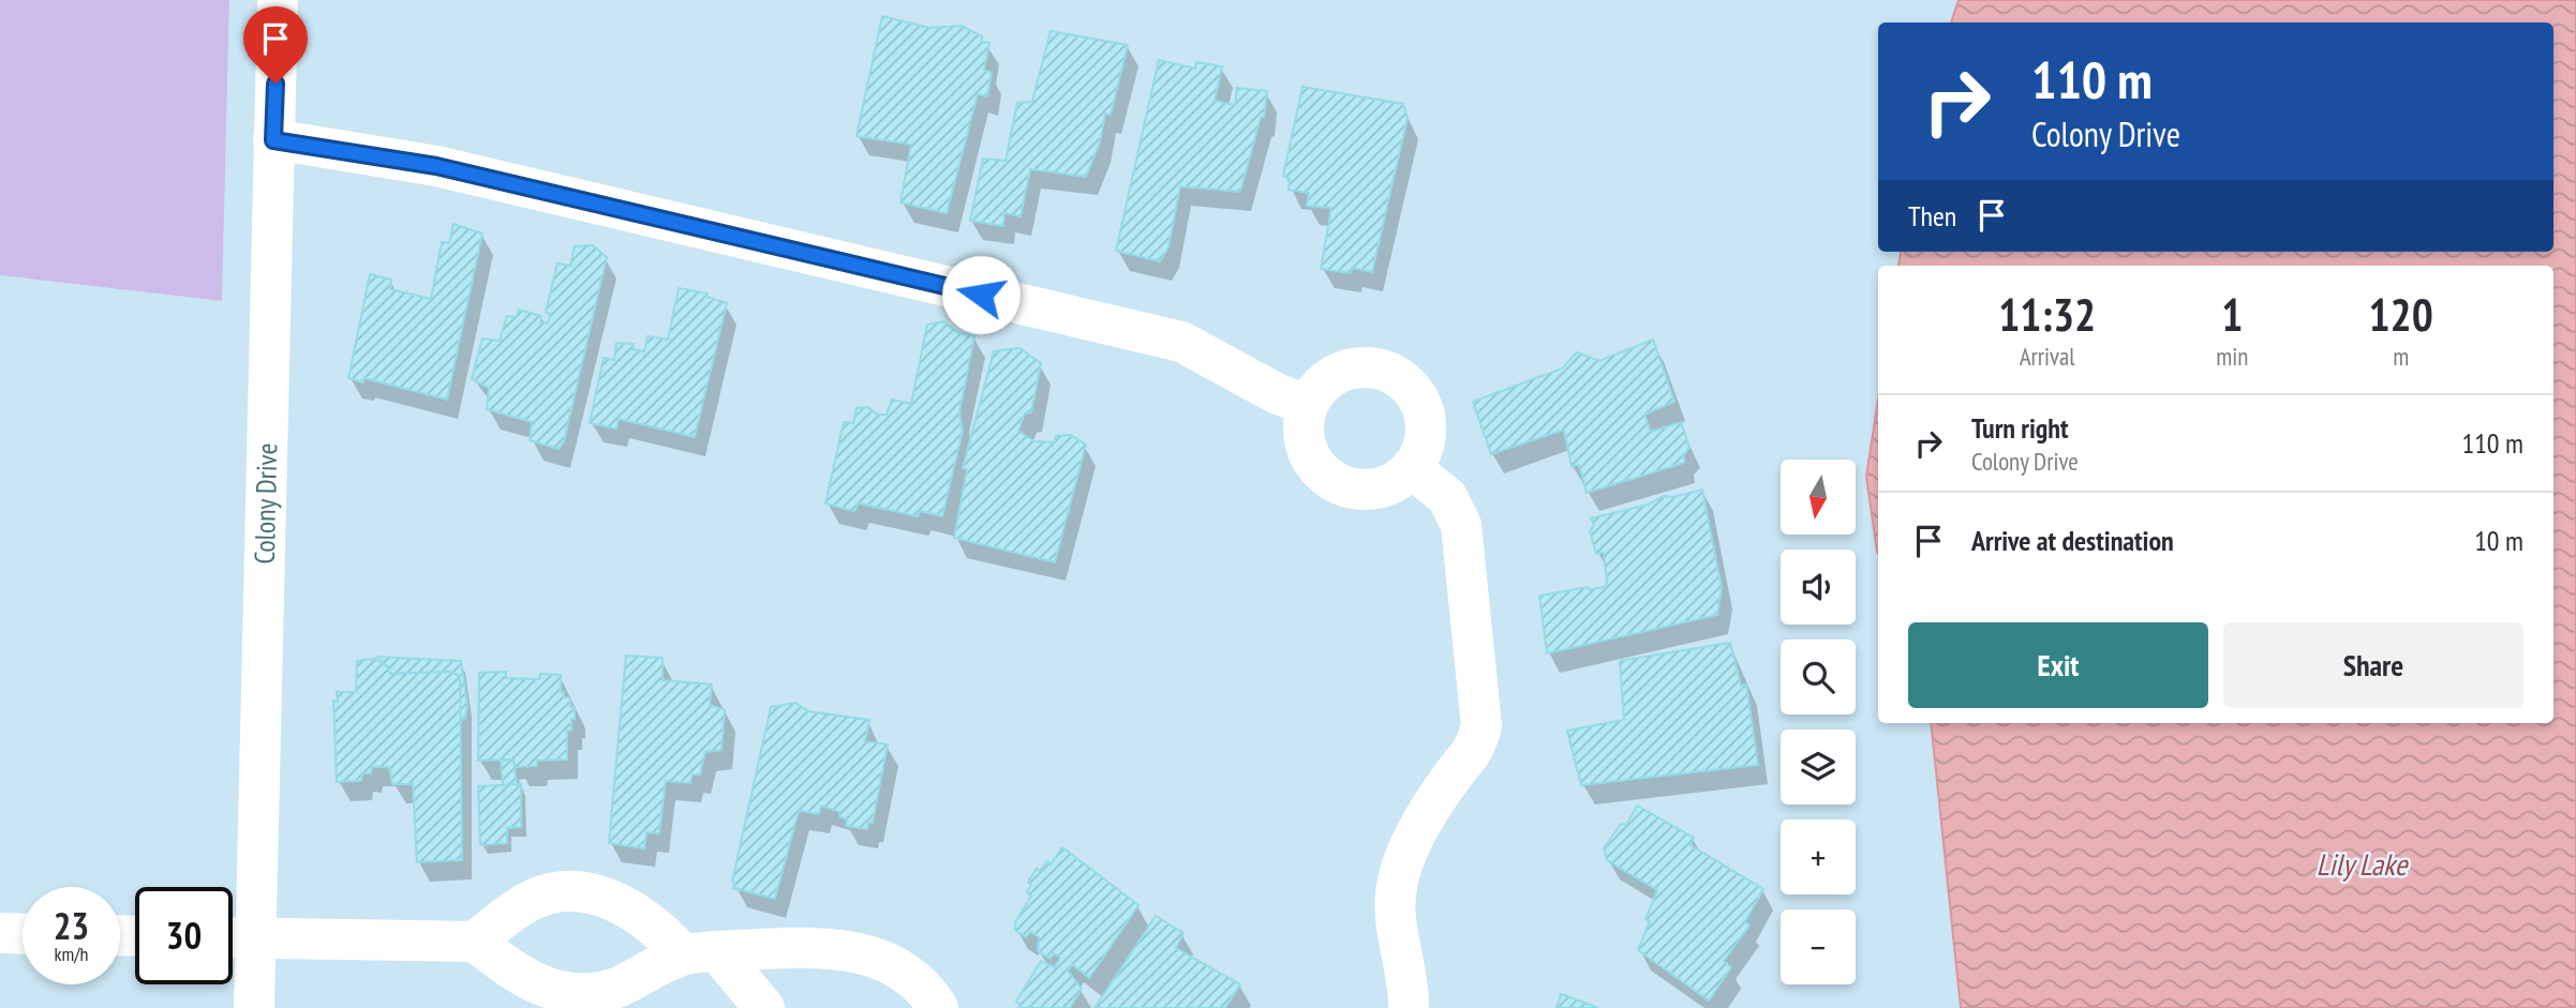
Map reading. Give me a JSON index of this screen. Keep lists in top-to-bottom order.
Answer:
{
  "streets": {
    "street": ["Colony Drive"]
  },
  "water": ["Lily Lake"],
  "north": "bottom",
  "page": {
    "turn": ["110 m", "Colony Drive"],
    "then": "Then",
    "eta": [
      "11:32",
      "Arrival",
      "1",
      "min",
      "120",
      "m"
    ],
    "list": [
      {
        "name": "Turn right",
        "note": "Colony Drive",
        "value": "110 m"
      },
      {
        "name": "Arrive at destination",
        "value": "10 m"
      }
    ],
    "map_buttons": ["+", "−"],
    "buttons": ["Exit", "Share"],
    "speed": "23 km/h",
    "limit": "30"
  }
}
